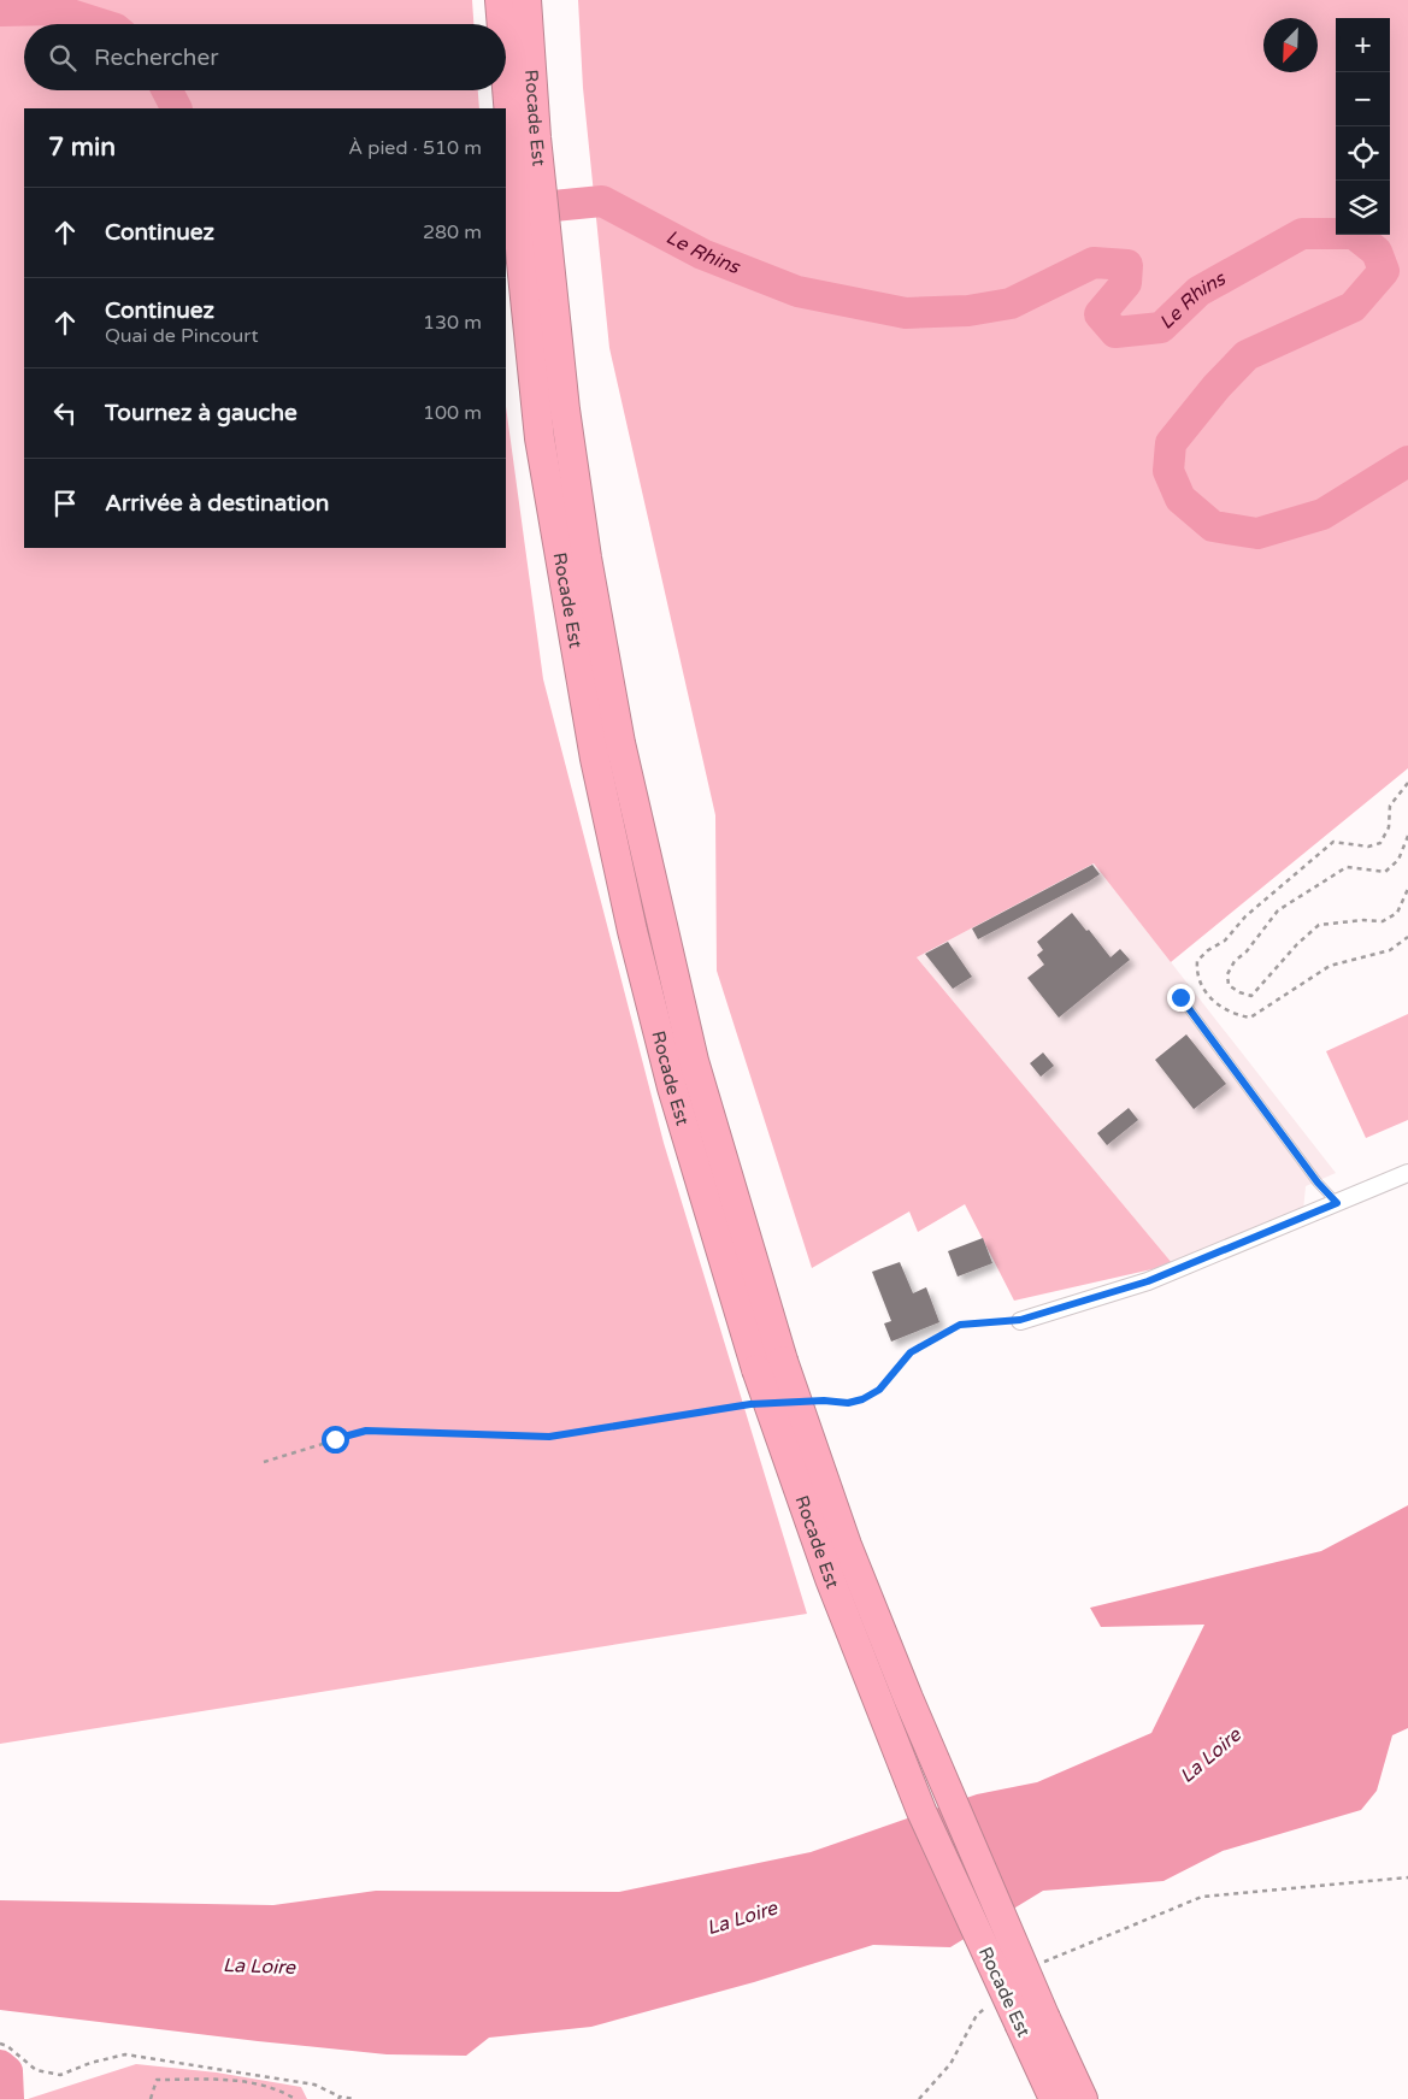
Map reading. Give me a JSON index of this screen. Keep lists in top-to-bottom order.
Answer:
{
  "streets": {
    "highway": ["Rocade Est"]
  },
  "water": ["Le Rhins", "La Loire"],
  "north": "bottom left",
  "page": {
    "map_buttons": ["+", "−"],
    "search": "Rechercher",
    "heading": ["7 min", "À pied · 510 m"],
    "list": [
      ["Continuez", "280 m"],
      ["Continuez", "Quai de Pincourt", "130 m"],
      ["Tournez à gauche", "100 m"],
      "Arrivée à destination"
    ]
  }
}
